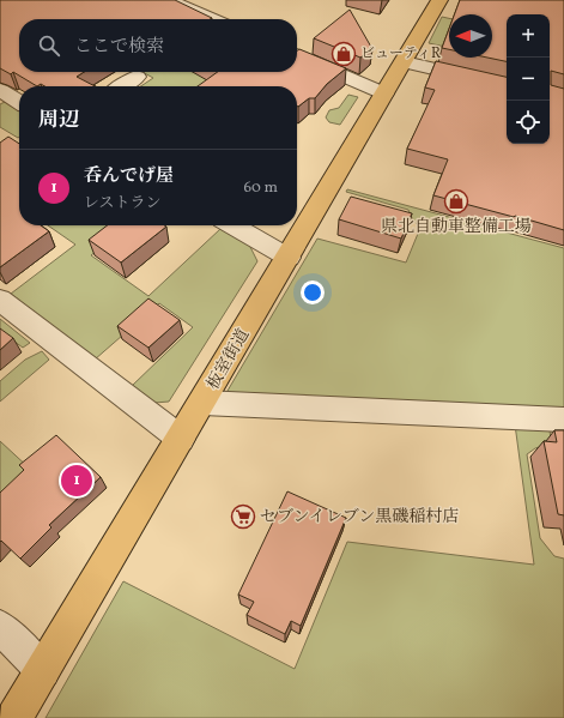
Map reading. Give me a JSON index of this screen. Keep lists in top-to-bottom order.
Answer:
{
  "streets": {
    "main road": ["板室街道"]
  },
  "places": {
    "shop": ["ビューティR", "県北自動車整備工場"],
    "supermarket": ["セブンイレブン黒磯稲村店"]
  },
  "north": "left",
  "page": {
    "map_buttons": ["+", "−"],
    "search": "ここで検索",
    "heading": "周辺",
    "list": [
      {
        "mark": "1",
        "name": "呑んでげ屋",
        "note": "レストラン",
        "value": "60 m"
      }
    ],
    "pins": "1"
  }
}
